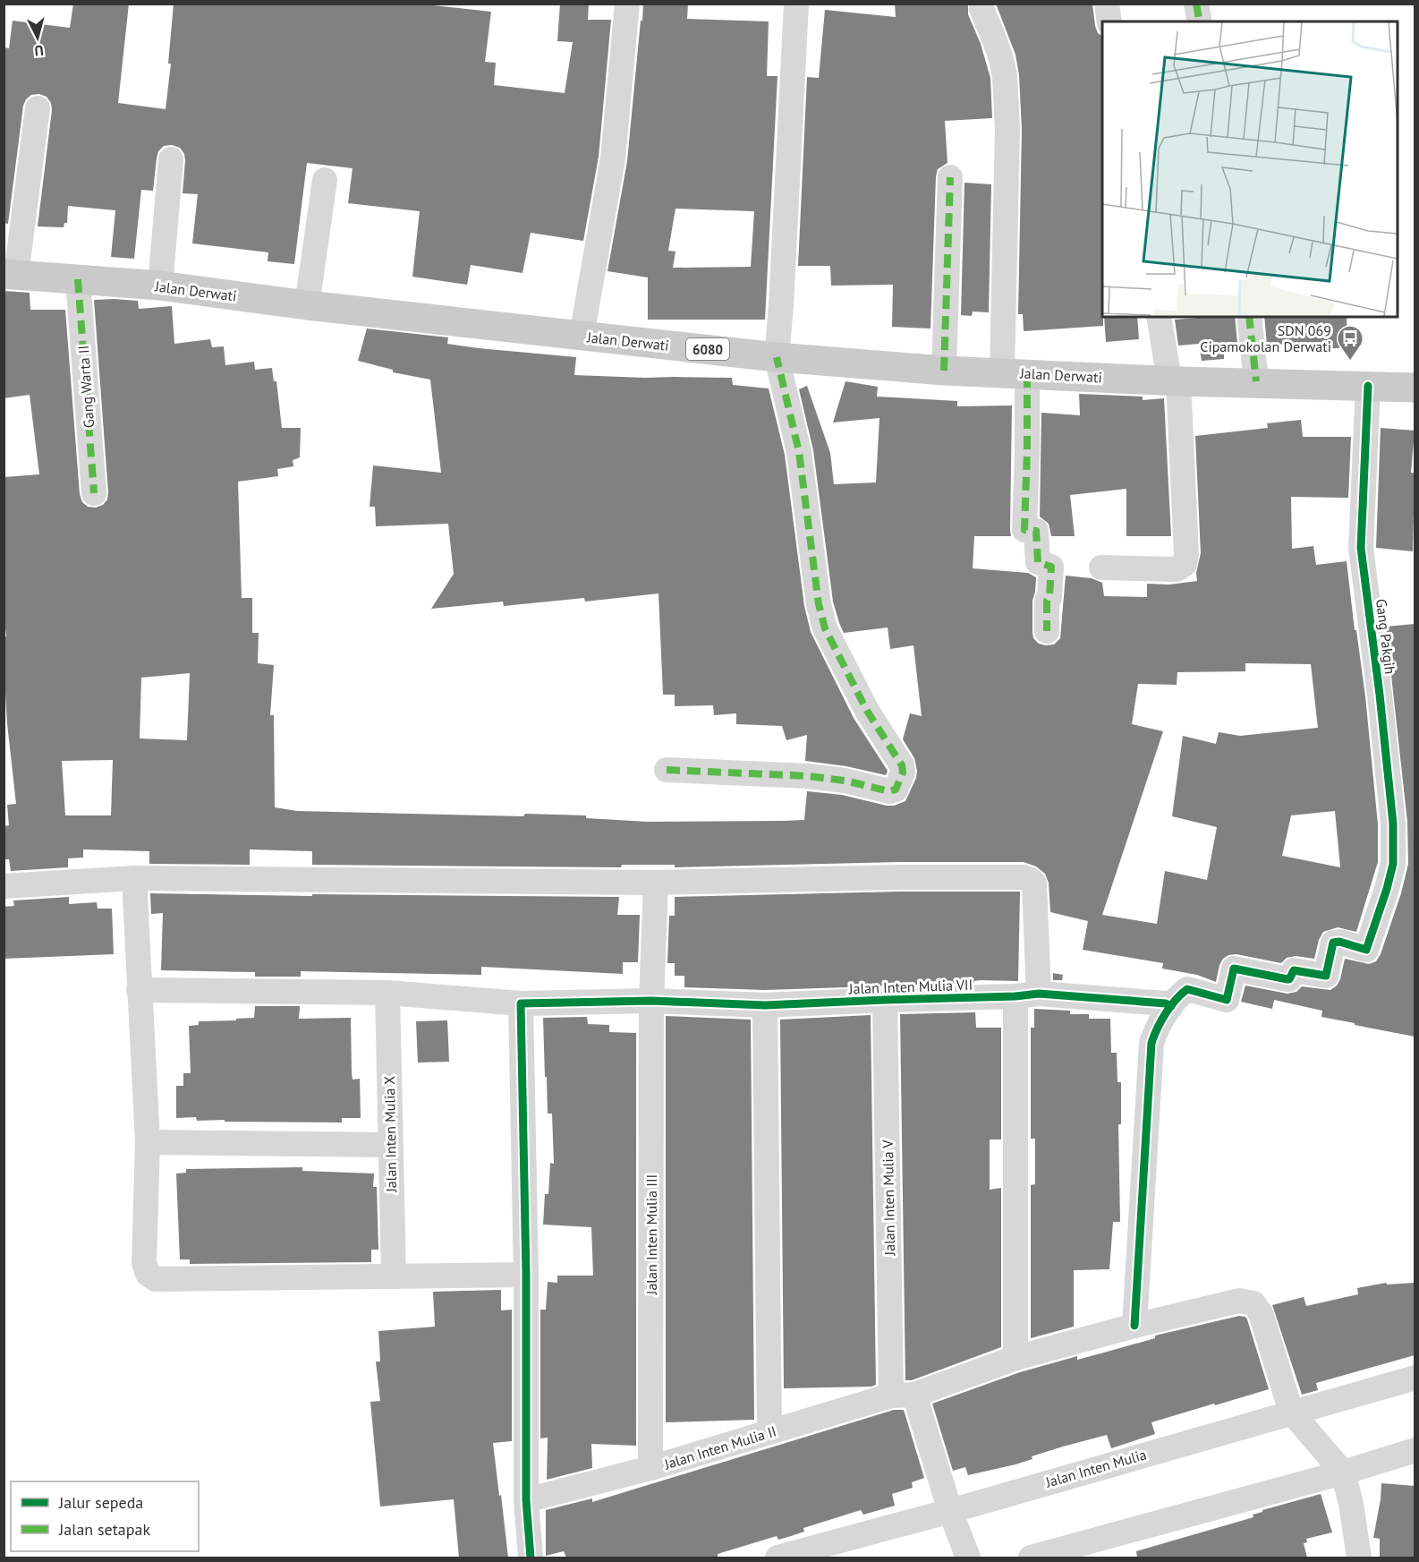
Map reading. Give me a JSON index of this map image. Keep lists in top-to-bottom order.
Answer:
{
  "streets": {
    "main road": ["Jalan Derwati", "6080"],
    "street": [
      "Gang Warta II",
      "Gang Pakgih",
      "Jalan Inten Mulia VII",
      "Jalan Inten Mulia X",
      "Jalan Inten Mulia V",
      "Jalan Inten Mulia III",
      "Jalan Inten Mulia II",
      "Jalan Inten Mulia"
    ]
  },
  "crossings": [
    ["Jalan Derwati", "Gang Warta II"],
    ["Jalan Derwati", "Gang Pakgih"],
    ["Gang Pakgih", "Jalan Inten Mulia VII"],
    ["Jalan Inten Mulia VII", "Jalan Inten Mulia X"],
    ["Jalan Inten Mulia VII", "Jalan Inten Mulia V"],
    ["Jalan Inten Mulia VII", "Jalan Inten Mulia III"],
    ["Jalan Inten Mulia V", "Jalan Inten Mulia II"],
    ["Jalan Inten Mulia V", "Jalan Inten Mulia"],
    ["Jalan Inten Mulia III", "Jalan Inten Mulia II"],
    ["Jalan Inten Mulia II", "Jalan Inten Mulia"]
  ],
  "places": {
    "bus stop": ["SDN 069 Cipamokolan Derwati"]
  },
  "legend": ["Jalur sepeda", "Jalan setapak"],
  "north": "bottom"
}
